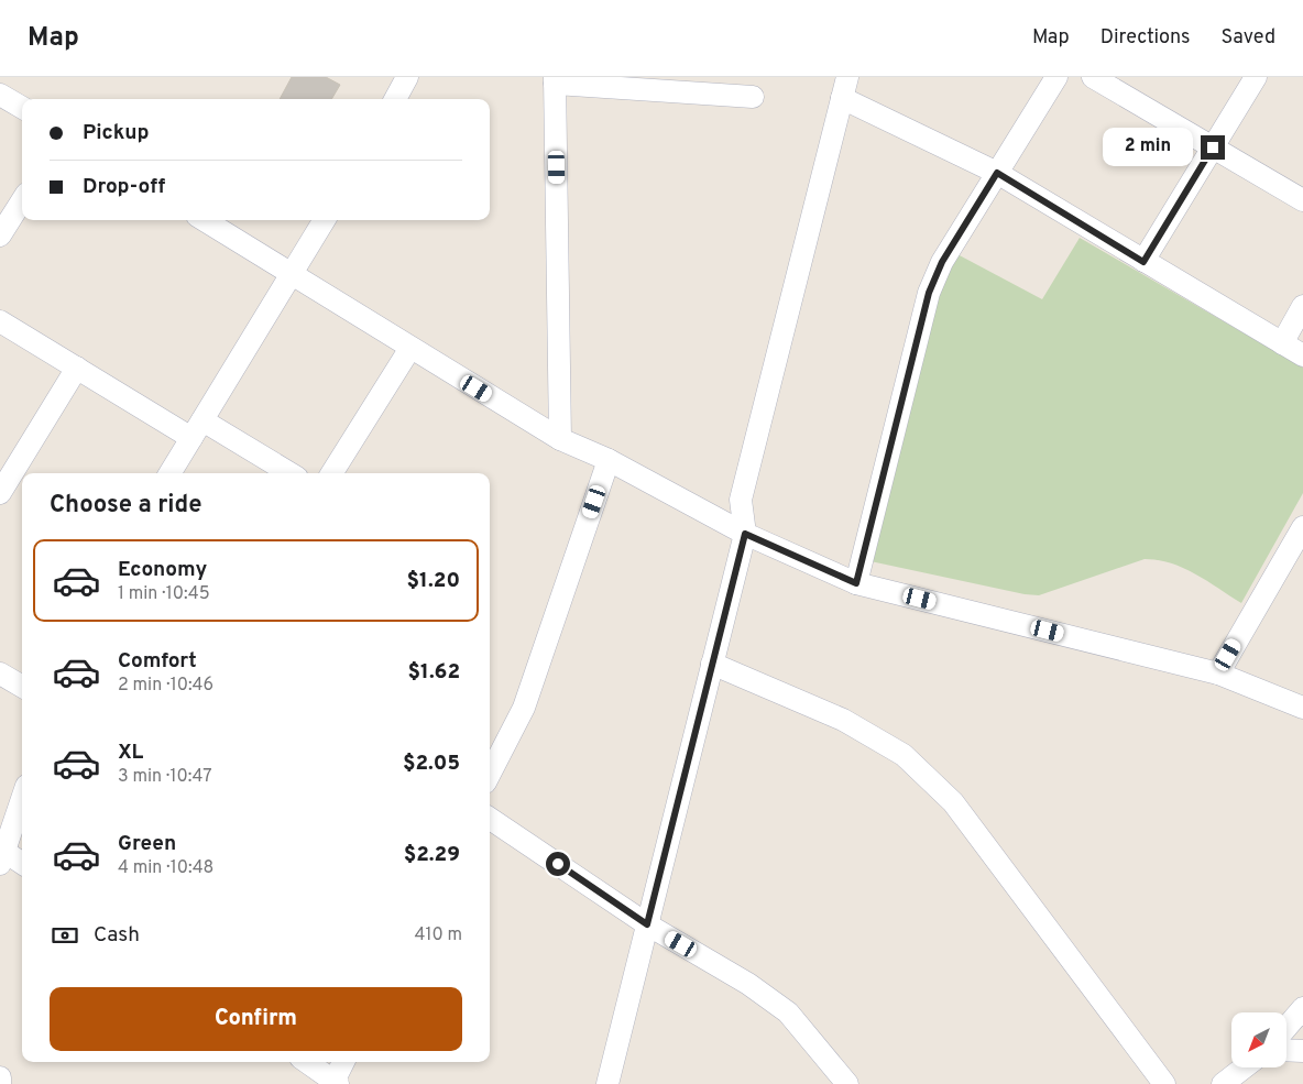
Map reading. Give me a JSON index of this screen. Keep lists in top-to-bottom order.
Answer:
{
  "north": "bottom left",
  "page": {
    "header": "Map",
    "nav": ["Map", "Directions", "Saved"],
    "banner": ["Pickup", "Drop-off"],
    "bubble": "2 min",
    "heading": "Choose a ride",
    "list": [
      {
        "name": "Economy",
        "note": "1 min · 10:45",
        "value": "$1.20"
      },
      {
        "name": "Comfort",
        "note": "2 min · 10:46",
        "value": "$1.62"
      },
      {
        "name": "XL",
        "note": "3 min · 10:47",
        "value": "$2.05"
      },
      {
        "name": "Green",
        "note": "4 min · 10:48",
        "value": "$2.29"
      }
    ],
    "pay": ["Cash", "410 m"],
    "buttons": "Confirm"
  }
}
